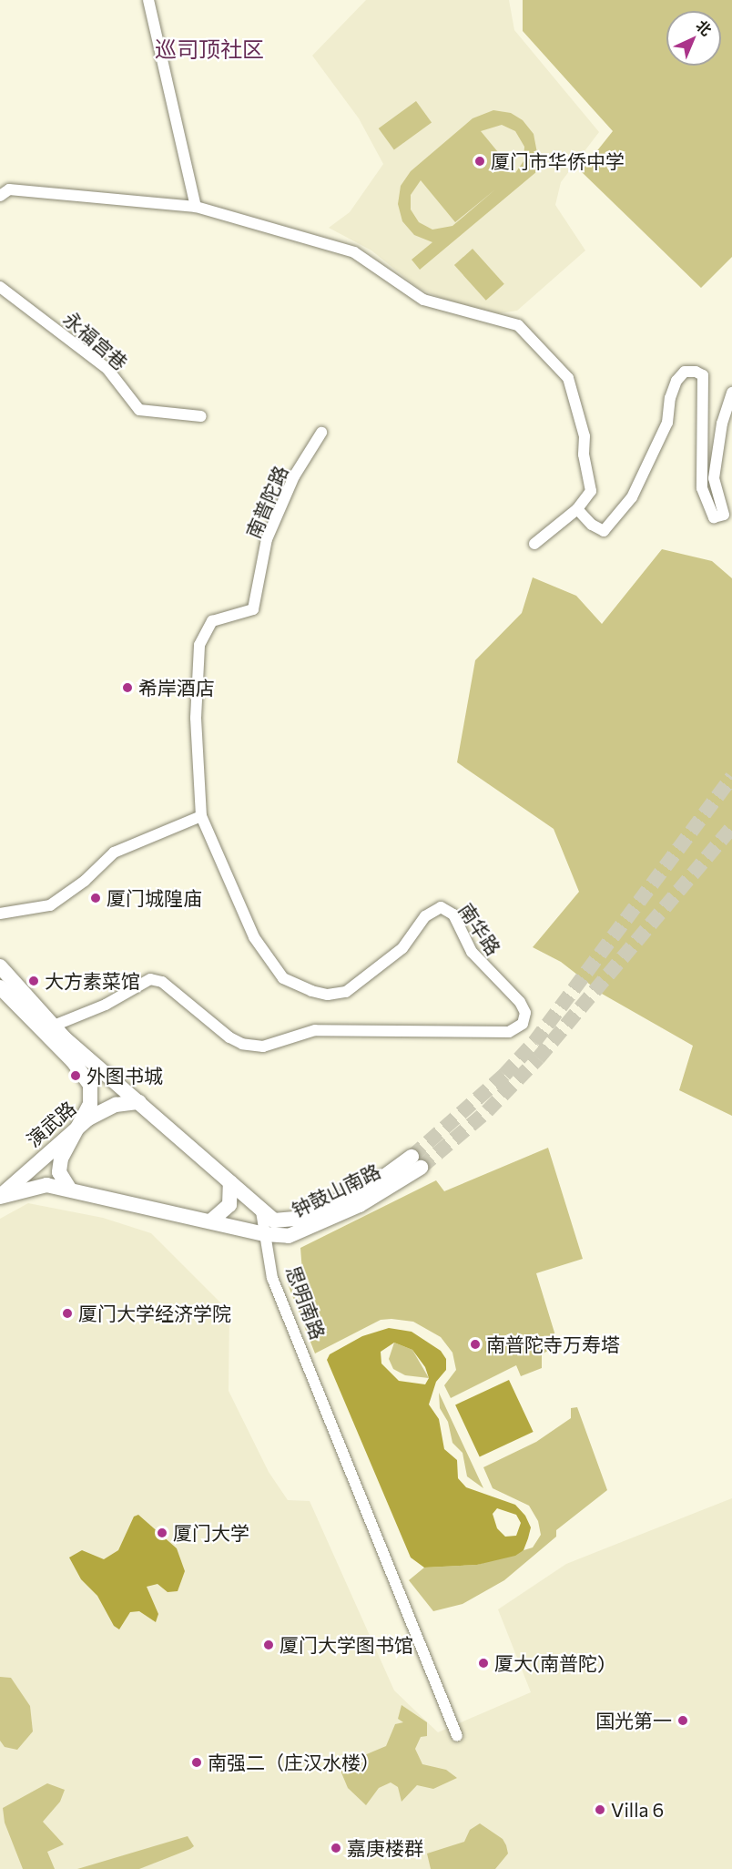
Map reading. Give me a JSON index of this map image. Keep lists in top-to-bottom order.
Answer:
{
  "streets": {
    "main road": ["演武路", "钟鼓山南路"],
    "street": [
      "永福宫巷",
      "南普陀路",
      "南华路",
      "思明南路"
    ]
  },
  "crossings": [
    ["南普陀路", "南华路"],
    ["演武路", "钟鼓山南路"],
    ["钟鼓山南路", "思明南路"]
  ],
  "districts": ["巡司顶社区"],
  "places": [
    "厦门市华侨中学",
    "希岸酒店",
    "厦门城隍庙",
    "大方素菜馆",
    "外图书城",
    "厦门大学经济学院",
    "南普陀寺万寿塔",
    "厦门大学",
    "厦门大学图书馆",
    "厦大(南普陀)",
    "国光第一",
    "南强二（庄汉水楼）",
    "Villa 6",
    "嘉庚楼群"
  ],
  "north": "top right"
}
